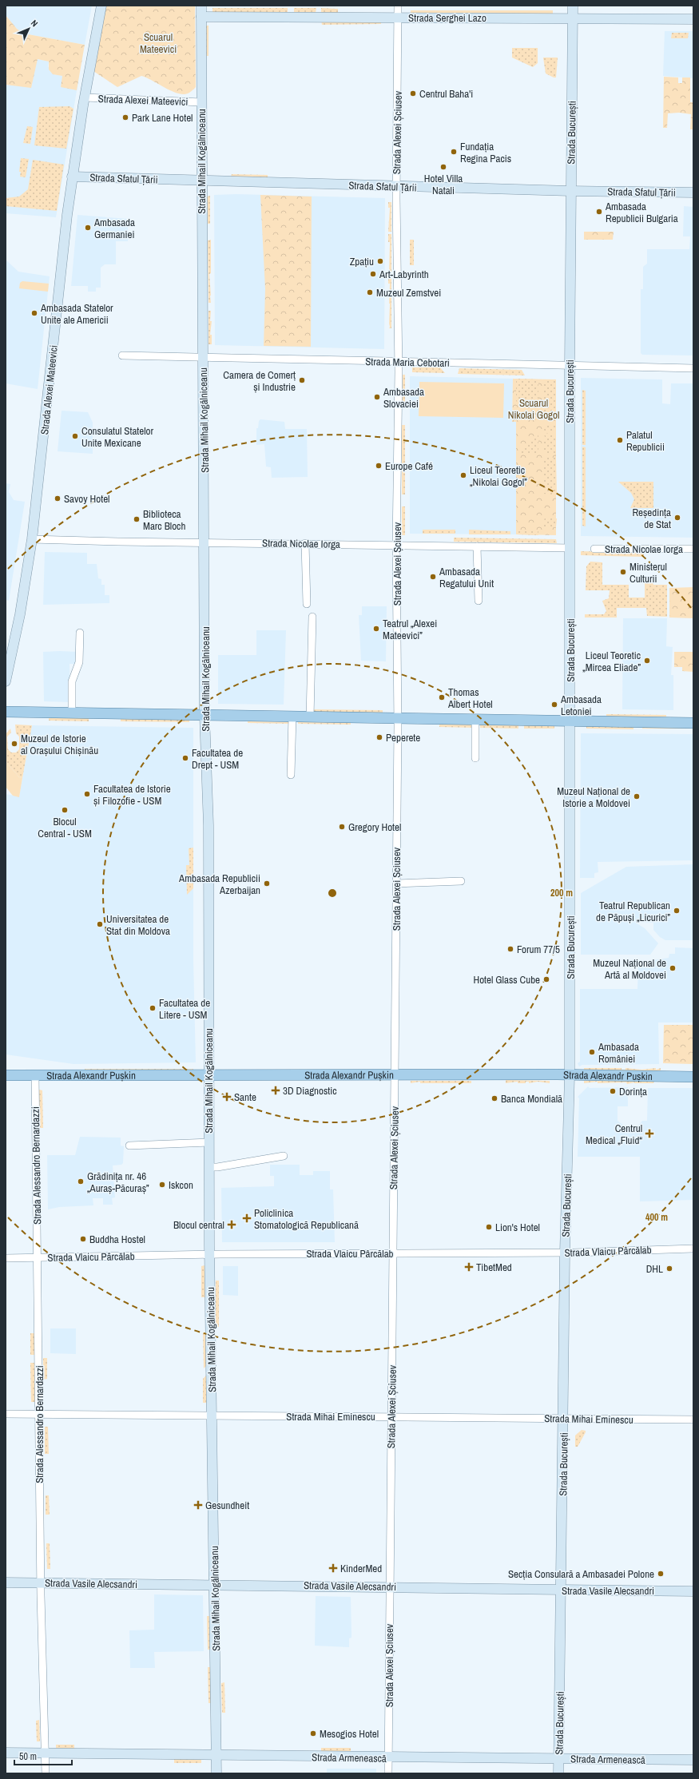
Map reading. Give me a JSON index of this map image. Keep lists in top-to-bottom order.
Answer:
{
  "streets": {
    "main road": [
      "Strada Serghei Lazo",
      "Strada Alexei Mateevici",
      "Strada București",
      "Strada Mihail Kogălniceanu",
      "Strada Sfatul Țării",
      "Strada Alexandr Pușkin",
      "Strada Vasile Alecsandri",
      "Strada Armenească"
    ],
    "street": [
      "Strada Alexei Șciusev",
      "Strada Maria Cebotari",
      "Strada Nicolae Iorga",
      "Strada Alessandro Bernardazzi",
      "Strada Vlaicu Pârcălab",
      "Strada Mihai Eminescu"
    ]
  },
  "crossings": [
    ["Strada Serghei Lazo", "Strada Alexei Șciusev"],
    ["Strada Serghei Lazo", "Strada București"],
    ["Strada Serghei Lazo", "Strada Mihail Kogălniceanu"],
    ["Strada Alexei Mateevici", "Strada Mihail Kogălniceanu"],
    ["Strada Alexei Mateevici", "Strada Sfatul Țării"],
    ["Strada Alexei Mateevici", "Strada Nicolae Iorga"],
    ["Strada Alexei Șciusev", "Strada Sfatul Țării"],
    ["Strada Alexei Șciusev", "Strada Maria Cebotari"],
    ["Strada Alexei Șciusev", "Strada Nicolae Iorga"],
    ["Strada Alexei Șciusev", "Strada Alexandr Pușkin"],
    ["Strada Alexei Șciusev", "Strada Vlaicu Pârcălab"],
    ["Strada Alexei Șciusev", "Strada Mihai Eminescu"],
    ["Strada Alexei Șciusev", "Strada Vasile Alecsandri"],
    ["Strada Alexei Șciusev", "Strada Armenească"],
    ["Strada București", "Strada Sfatul Țării"],
    ["Strada București", "Strada Maria Cebotari"],
    ["Strada București", "Strada Nicolae Iorga"],
    ["Strada București", "Strada Alexandr Pușkin"],
    ["Strada București", "Strada Vlaicu Pârcălab"],
    ["Strada București", "Strada Mihai Eminescu"],
    ["Strada București", "Strada Vasile Alecsandri"],
    ["Strada București", "Strada Armenească"],
    ["Strada Mihail Kogălniceanu", "Strada Sfatul Țării"],
    ["Strada Mihail Kogălniceanu", "Strada Maria Cebotari"],
    ["Strada Mihail Kogălniceanu", "Strada Nicolae Iorga"],
    ["Strada Mihail Kogălniceanu", "Strada Alexandr Pușkin"],
    ["Strada Mihail Kogălniceanu", "Strada Vlaicu Pârcălab"],
    ["Strada Mihail Kogălniceanu", "Strada Mihai Eminescu"],
    ["Strada Mihail Kogălniceanu", "Strada Vasile Alecsandri"],
    ["Strada Mihail Kogălniceanu", "Strada Armenească"],
    ["Strada Alexandr Pușkin", "Strada Alessandro Bernardazzi"],
    ["Strada Alessandro Bernardazzi", "Strada Vlaicu Pârcălab"],
    ["Strada Alessandro Bernardazzi", "Strada Mihai Eminescu"],
    ["Strada Alessandro Bernardazzi", "Strada Vasile Alecsandri"],
    ["Strada Alessandro Bernardazzi", "Strada Armenească"]
  ],
  "parks": ["Scuarul Mateevici", "Scuarul Nikolai Gogol"],
  "places": {
    "other": [
      "Centrul Baha'i",
      "Park Lane Hotel",
      "Fundația Regina Pacis",
      "Hotel Villa Natali",
      "Ambasada Republicii Bulgaria",
      "Ambasada Germaniei",
      "Zpațiu",
      "Art-Labyrinth",
      "Muzeul Zemstvei",
      "Ambasada Statelor Unite ale Americii",
      "Camera de Comerț și Industrie",
      "Ambasada Slovaciei",
      "Consulatul Statelor Unite Mexicane",
      "Palatul Republicii",
      "Europe Café",
      "Liceul Teoretic „Nikolai Gogol”",
      "Savoy Hotel",
      "Reședința de Stat",
      "Biblioteca Marc Bloch",
      "Ministerul Culturii",
      "Ambasada Regatului Unit",
      "Teatrul „Alexei Mateevici”",
      "Liceul Teoretic „Mircea Eliade”",
      "Thomas Albert Hotel",
      "Ambasada Letoniei",
      "Peperete",
      "Muzeul de Istorie al Orașului Chișinău",
      "Facultatea de Drept - USM",
      "Facultatea de Istorie și Filozofie - USM",
      "Muzeul Național de Istorie a Moldovei",
      "Blocul Central - USM",
      "Gregory Hotel",
      "Ambasada Republicii Azerbaijan",
      "Teatrul Republican de Păpuși „Licurici”",
      "Universitatea de Stat din Moldova",
      "Forum 77/5",
      "Muzeul Național de Artă al Moldovei",
      "Hotel Glass Cube",
      "Facultatea de Litere - USM",
      "Ambasada României",
      "Dorința",
      "Banca Mondială",
      "Grădinița nr. 46 „Auraș-Păcuraș”",
      "Iskcon",
      "Lion's Hotel",
      "Buddha Hostel",
      "DHL",
      "Secția Consulară a Ambasadei Polone",
      "Mesogios Hotel"
    ],
    "health": [
      "3D Diagnostic",
      "Sante",
      "Centrul Medical „Fluid“",
      "Policlinica Stomatologică Republicană",
      "Blocul central",
      "TibetMed",
      "Gesundheit",
      "KinderMed"
    ]
  },
  "scale_bar": "50 m",
  "north": "top right",
  "rings": ["200 m", "400 m"]
}
